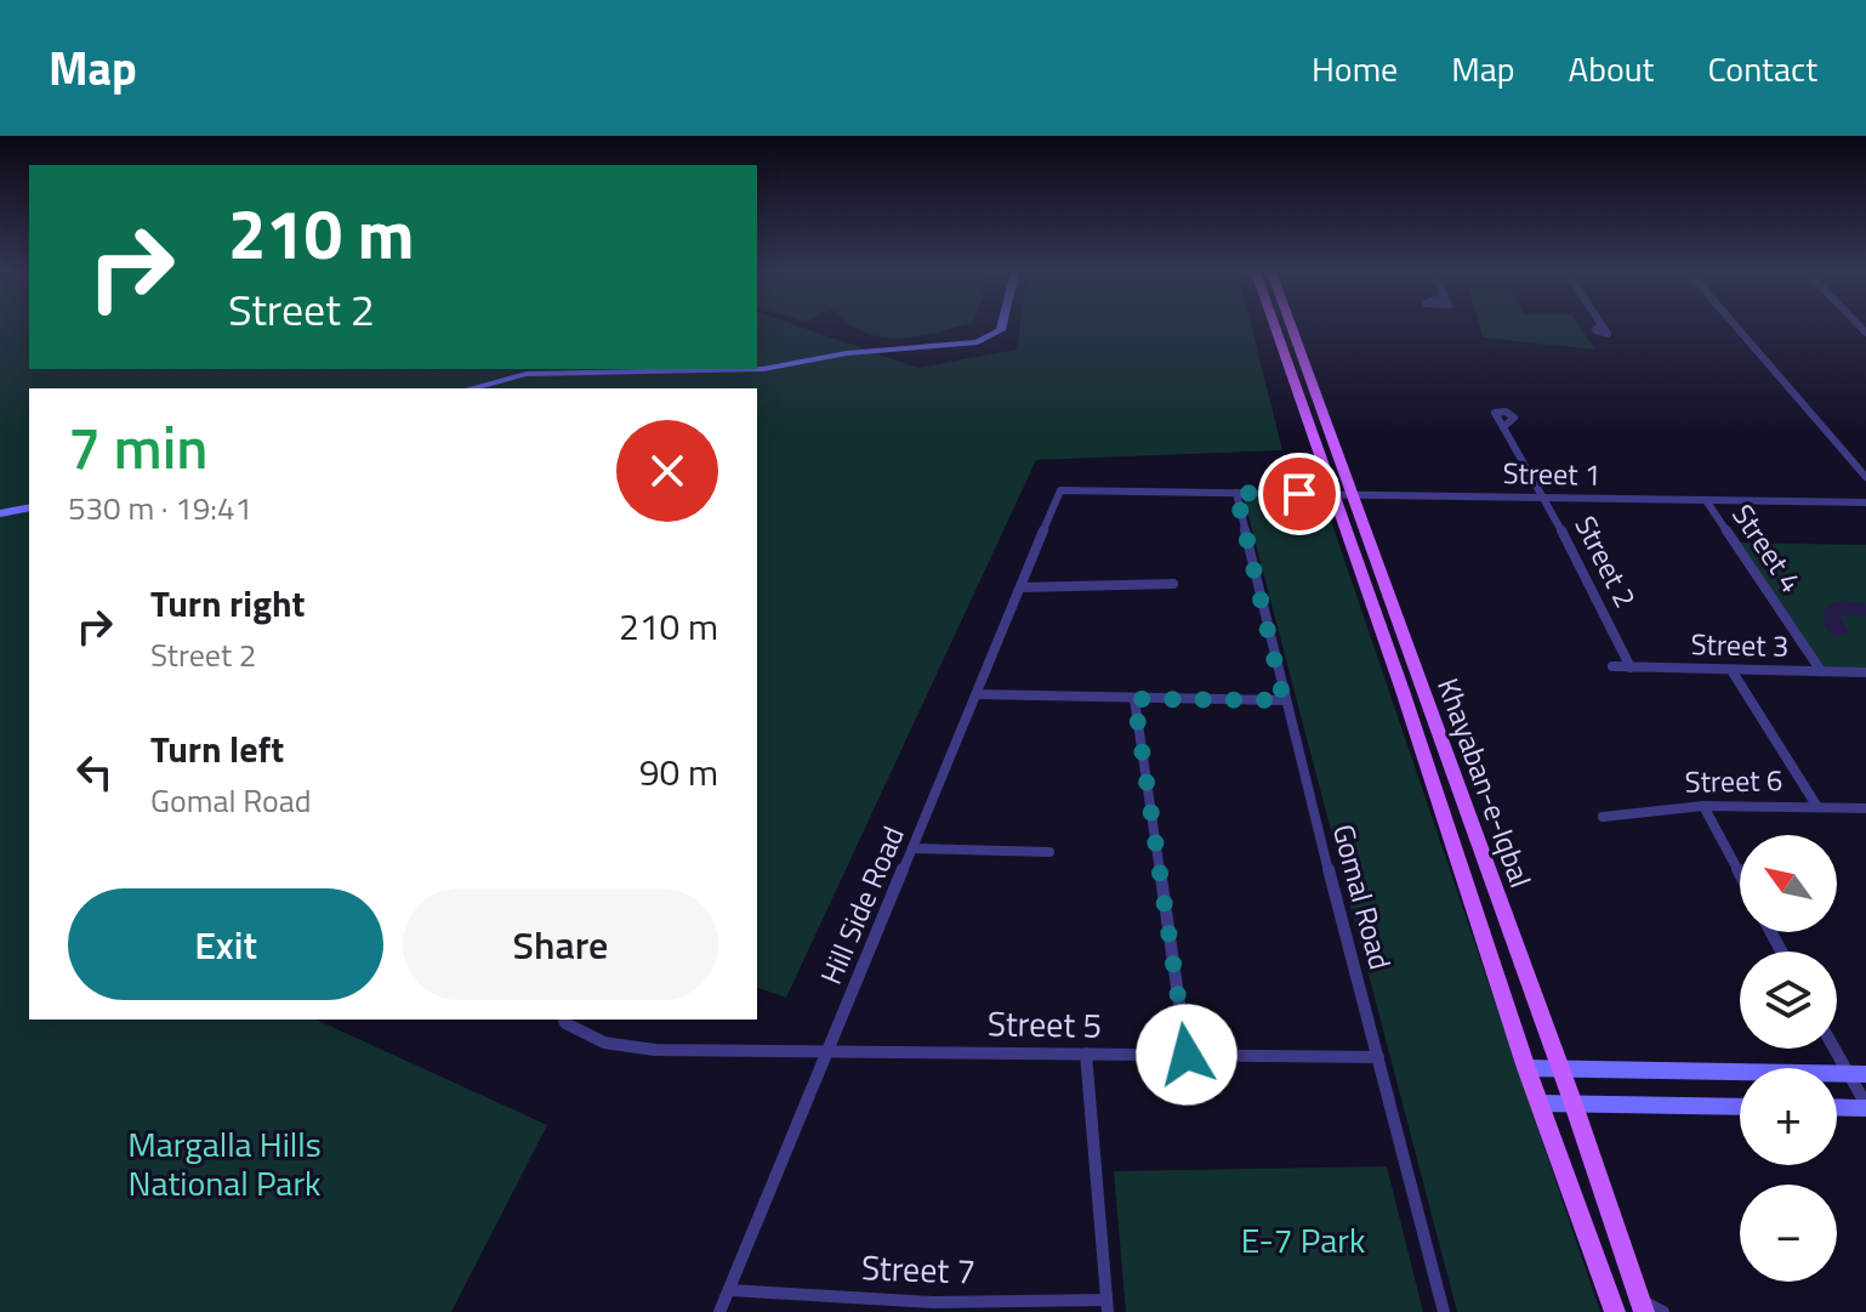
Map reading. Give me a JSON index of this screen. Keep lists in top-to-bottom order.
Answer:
{
  "streets": {
    "main road": ["Khayaban-e-Iqbal"],
    "street": [
      "Street 1",
      "Street 4",
      "Street 2",
      "Street 3",
      "Street 6",
      "Gomal Road",
      "Hill Side Road",
      "Street 5",
      "Street 7"
    ]
  },
  "crossings": [
    ["Street 1", "Street 4"],
    ["Street 1", "Street 2"],
    ["Street 1", "Khayaban-e-Iqbal"],
    ["Street 1", "Gomal Road"],
    ["Street 1", "Hill Side Road"],
    ["Street 4", "Street 3"],
    ["Street 2", "Street 3"],
    ["Gomal Road", "Street 5"],
    ["Hill Side Road", "Street 5"],
    ["Hill Side Road", "Street 7"]
  ],
  "parks": ["Margalla Hills National Park", "E-7 Park"],
  "north": "top left",
  "page": {
    "header": "Map",
    "nav": [
      "Home",
      "Map",
      "About",
      "Contact"
    ],
    "turn": ["210 m", "Street 2"],
    "heading": ["7 min", "530 m · 19:41"],
    "list": [
      {
        "name": "Turn right",
        "note": "Street 2",
        "value": "210 m"
      },
      {
        "name": "Turn left",
        "note": "Gomal Road",
        "value": "90 m"
      }
    ],
    "map_buttons": ["+", "−"],
    "buttons": ["Exit", "Share"]
  }
}
